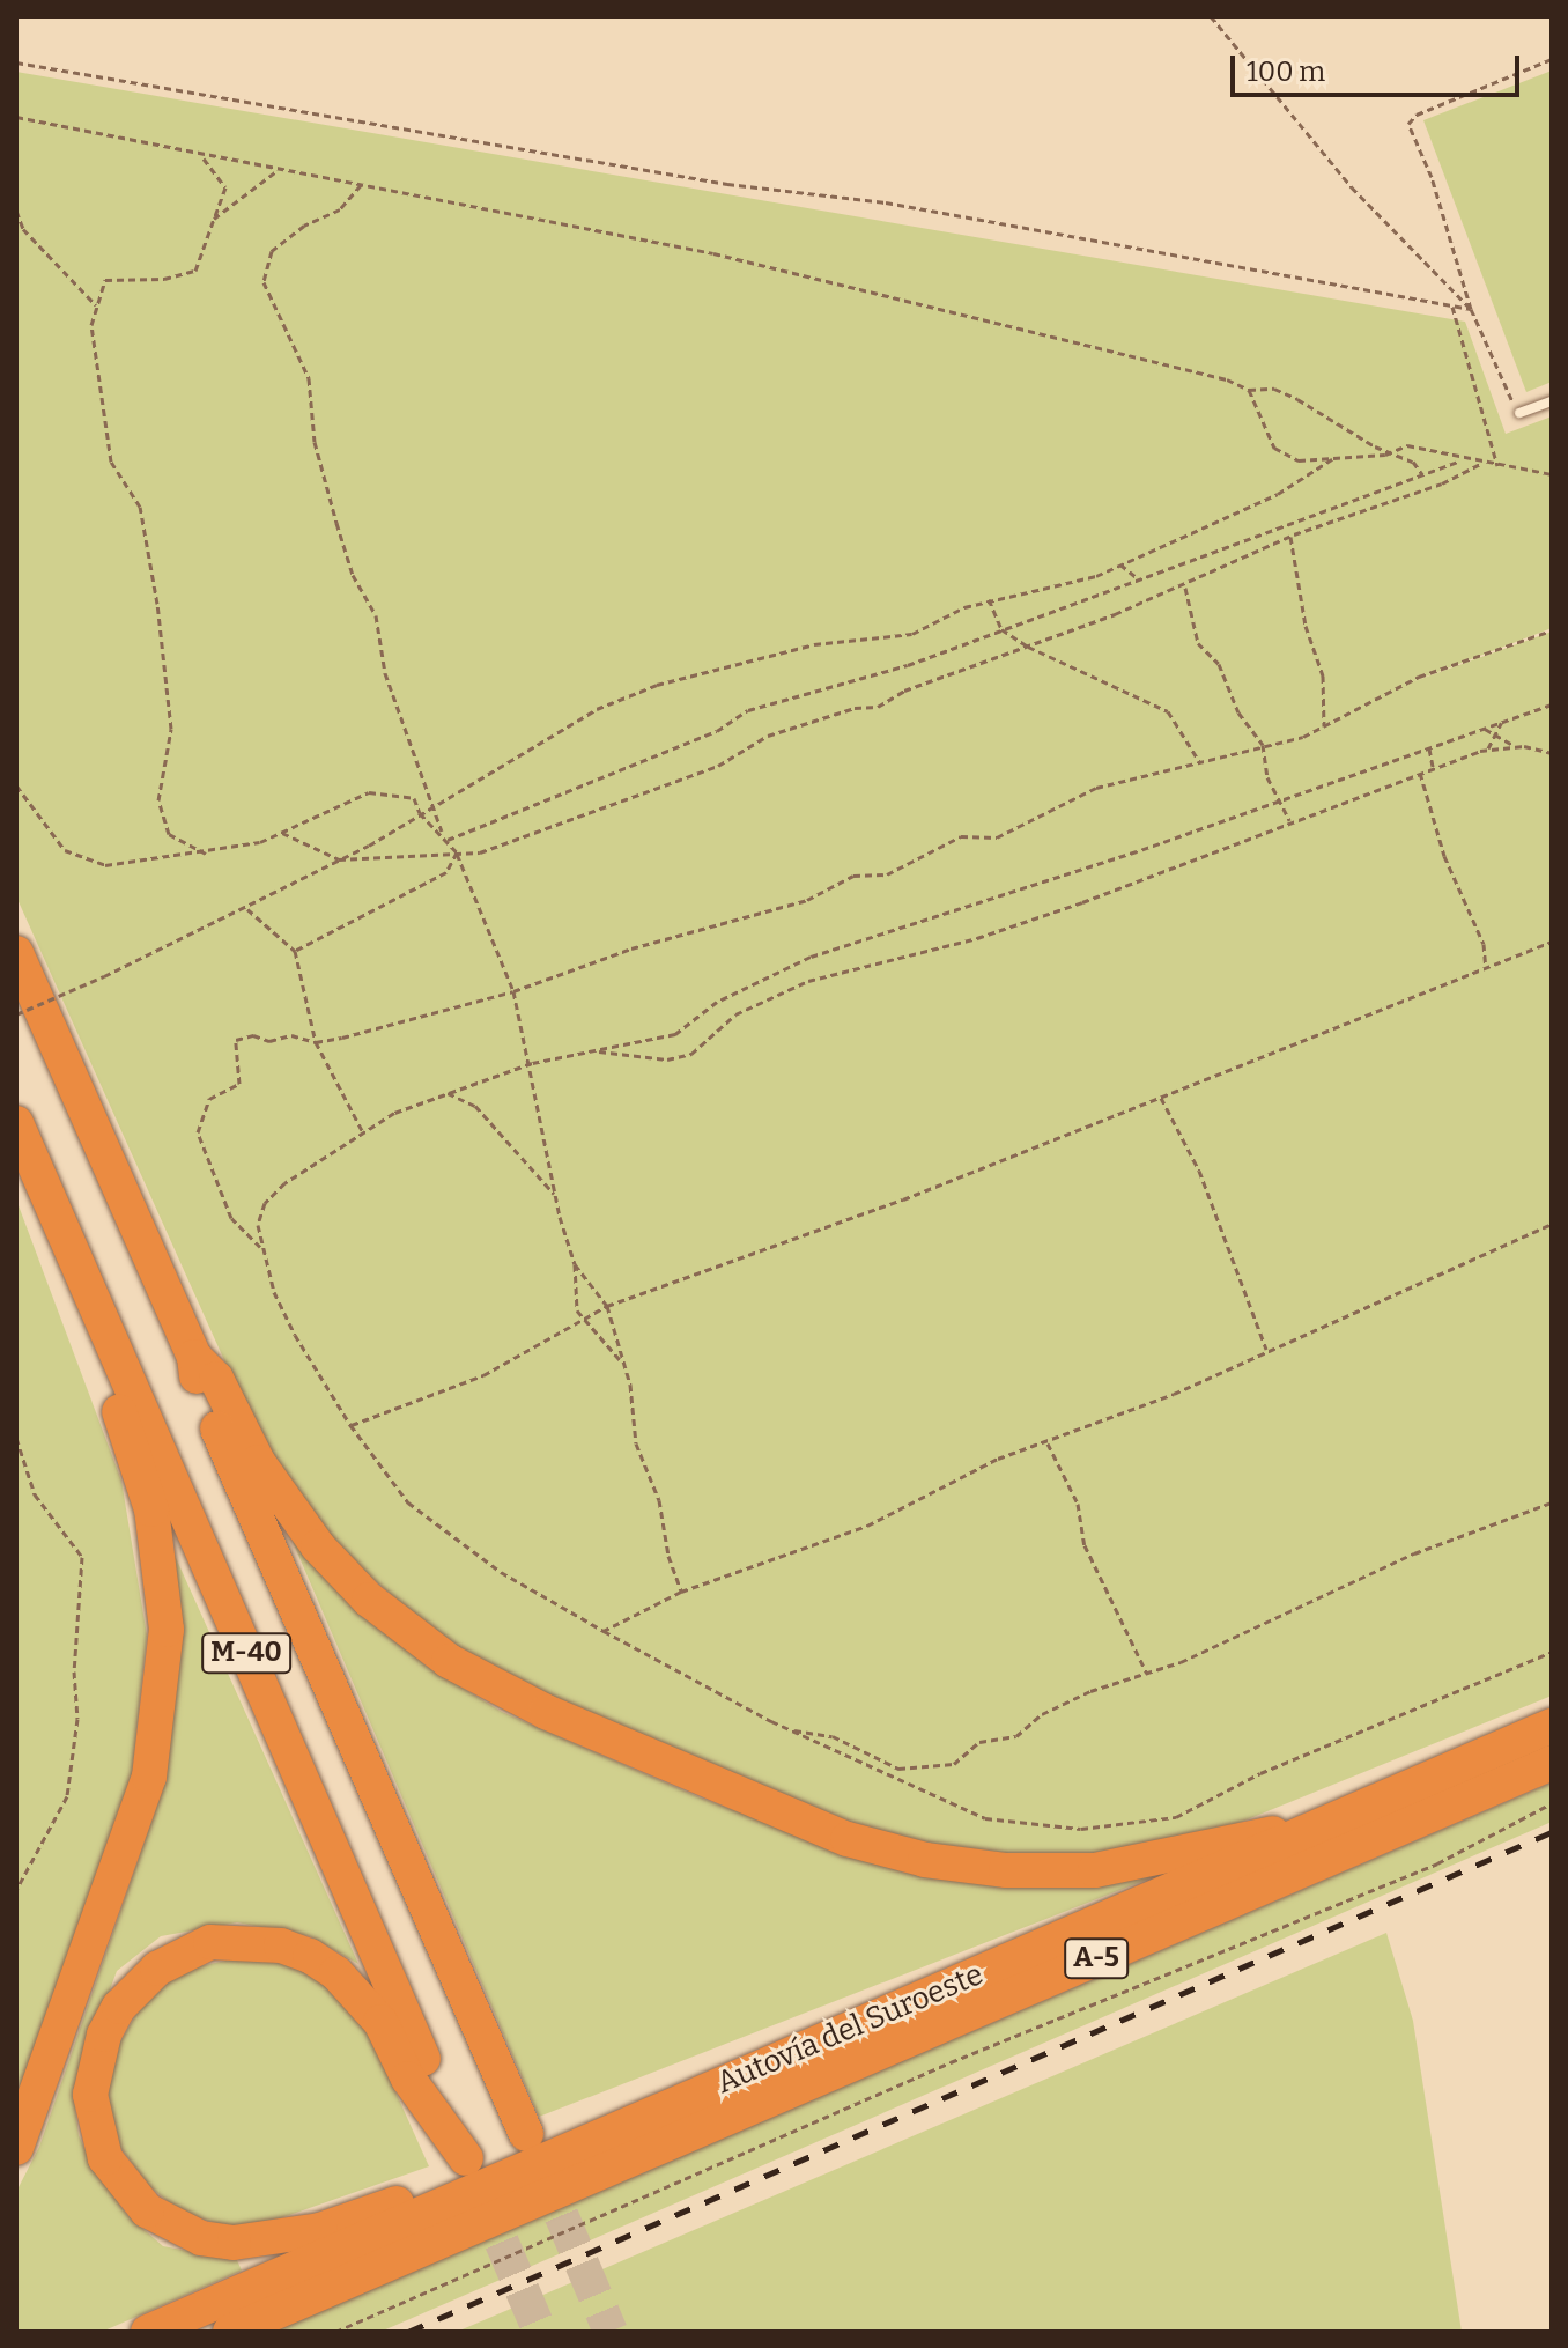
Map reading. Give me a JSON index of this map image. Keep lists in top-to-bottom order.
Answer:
{
  "streets": {
    "highway": ["M-40", "A-5", "Autovía del Suroeste"]
  },
  "crossings": [
    ["M-40", "Autovía del Suroeste"]
  ],
  "scale_bar": "100 m"
}
